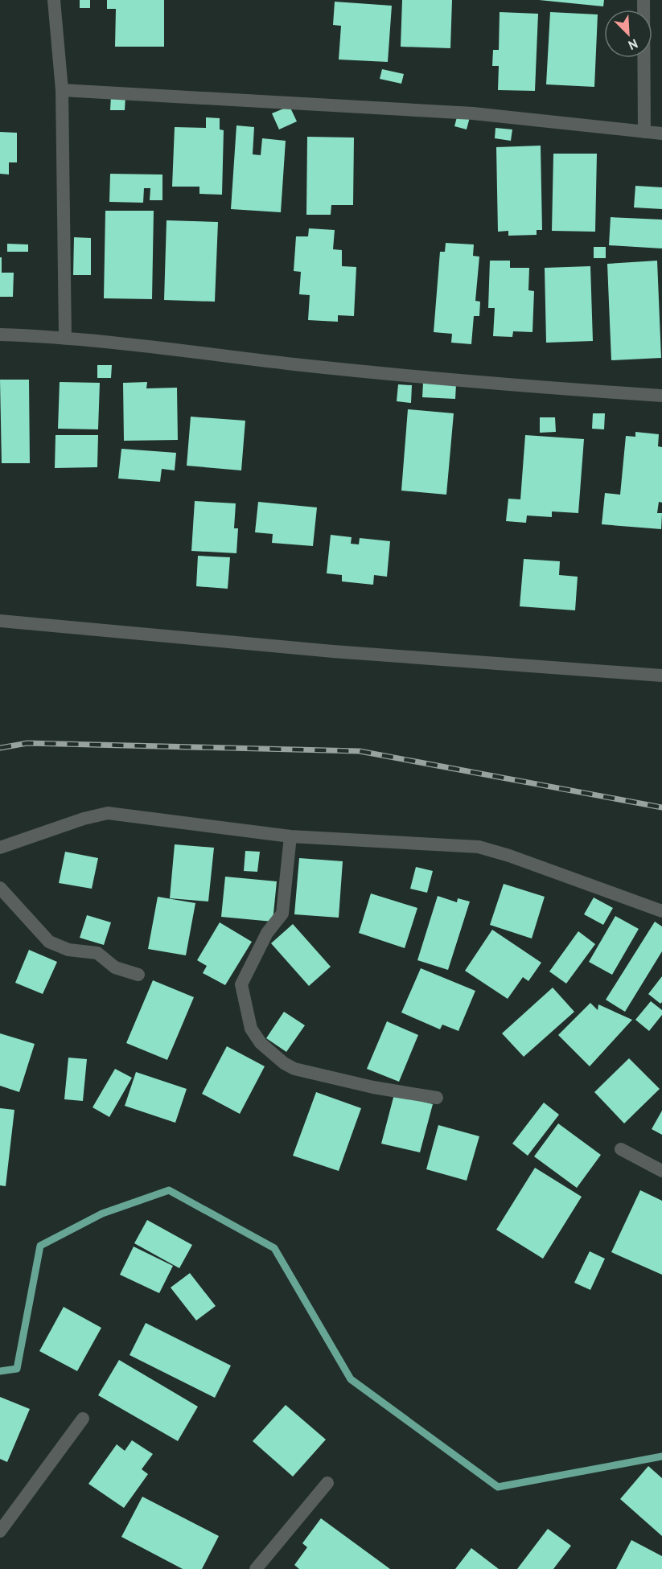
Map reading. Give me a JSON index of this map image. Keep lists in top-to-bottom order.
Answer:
{
  "north": "bottom right"
}
